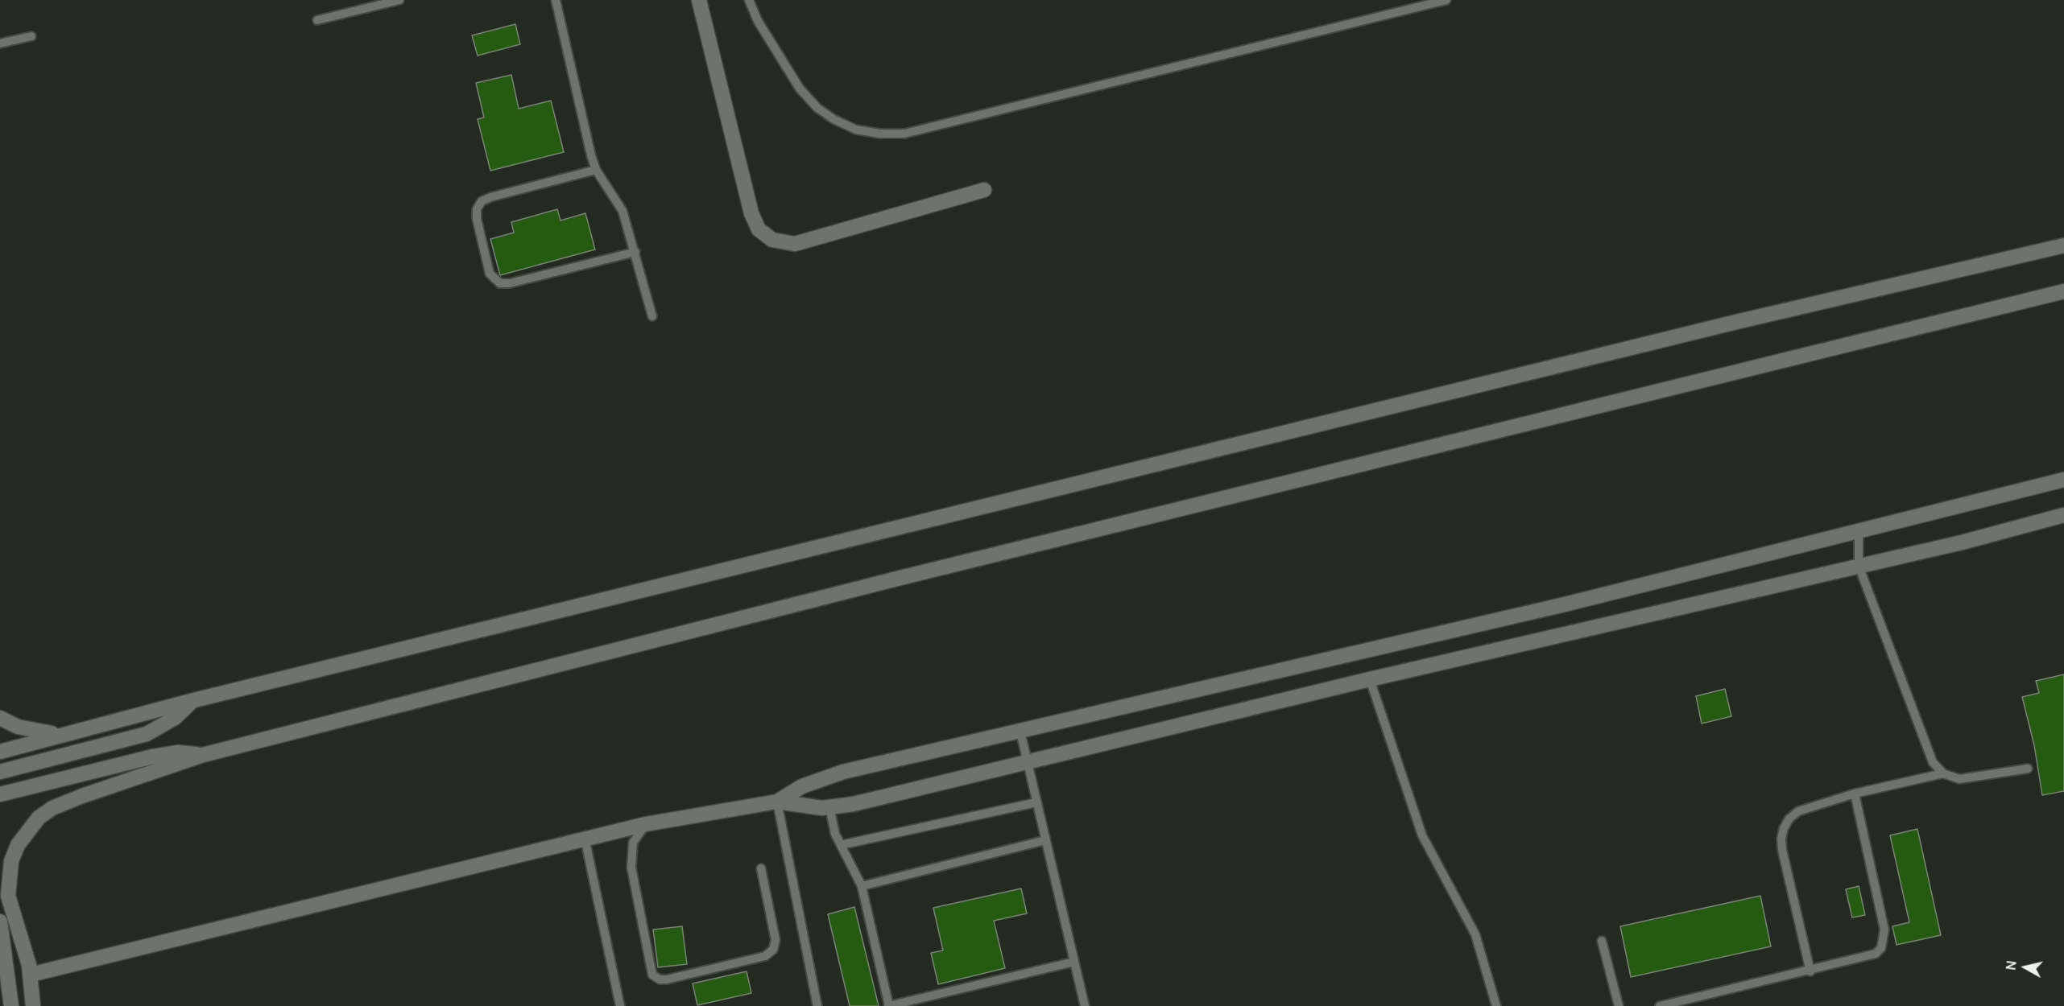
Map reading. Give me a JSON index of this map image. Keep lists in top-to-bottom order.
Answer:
{
  "north": "left"
}
